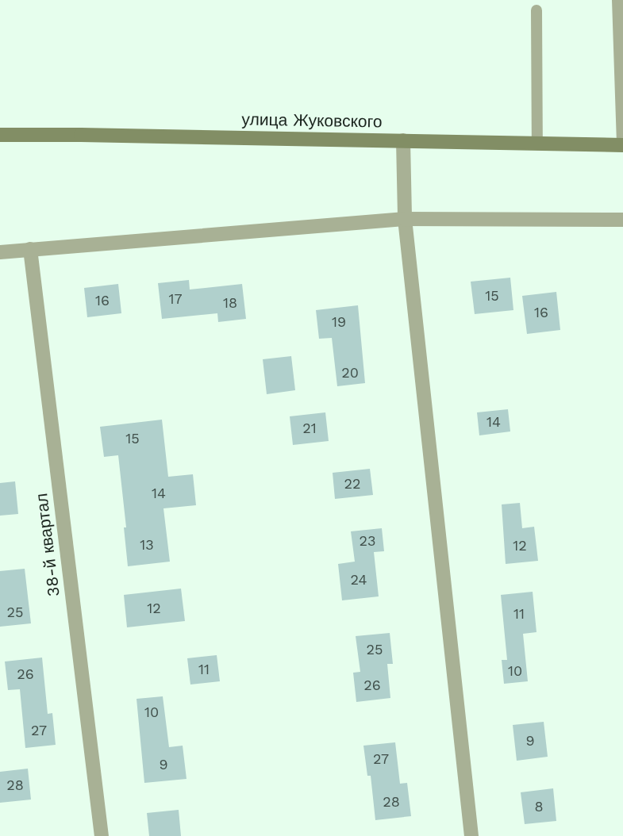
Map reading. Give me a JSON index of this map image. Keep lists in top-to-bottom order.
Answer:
{
  "streets": {
    "street": ["улица Жуковского", "38-й квартал"]
  },
  "house_numbers": [
    "15",
    "17",
    "16",
    "18",
    "16",
    "19",
    "20",
    "14",
    "21",
    "15",
    "22",
    "14",
    "23",
    "13",
    "12",
    "24",
    "12",
    "25",
    "11",
    "25",
    "11",
    "10",
    "26",
    "26",
    "10",
    "27",
    "9",
    "27",
    "9",
    "28",
    "28",
    "8"
  ]
}
